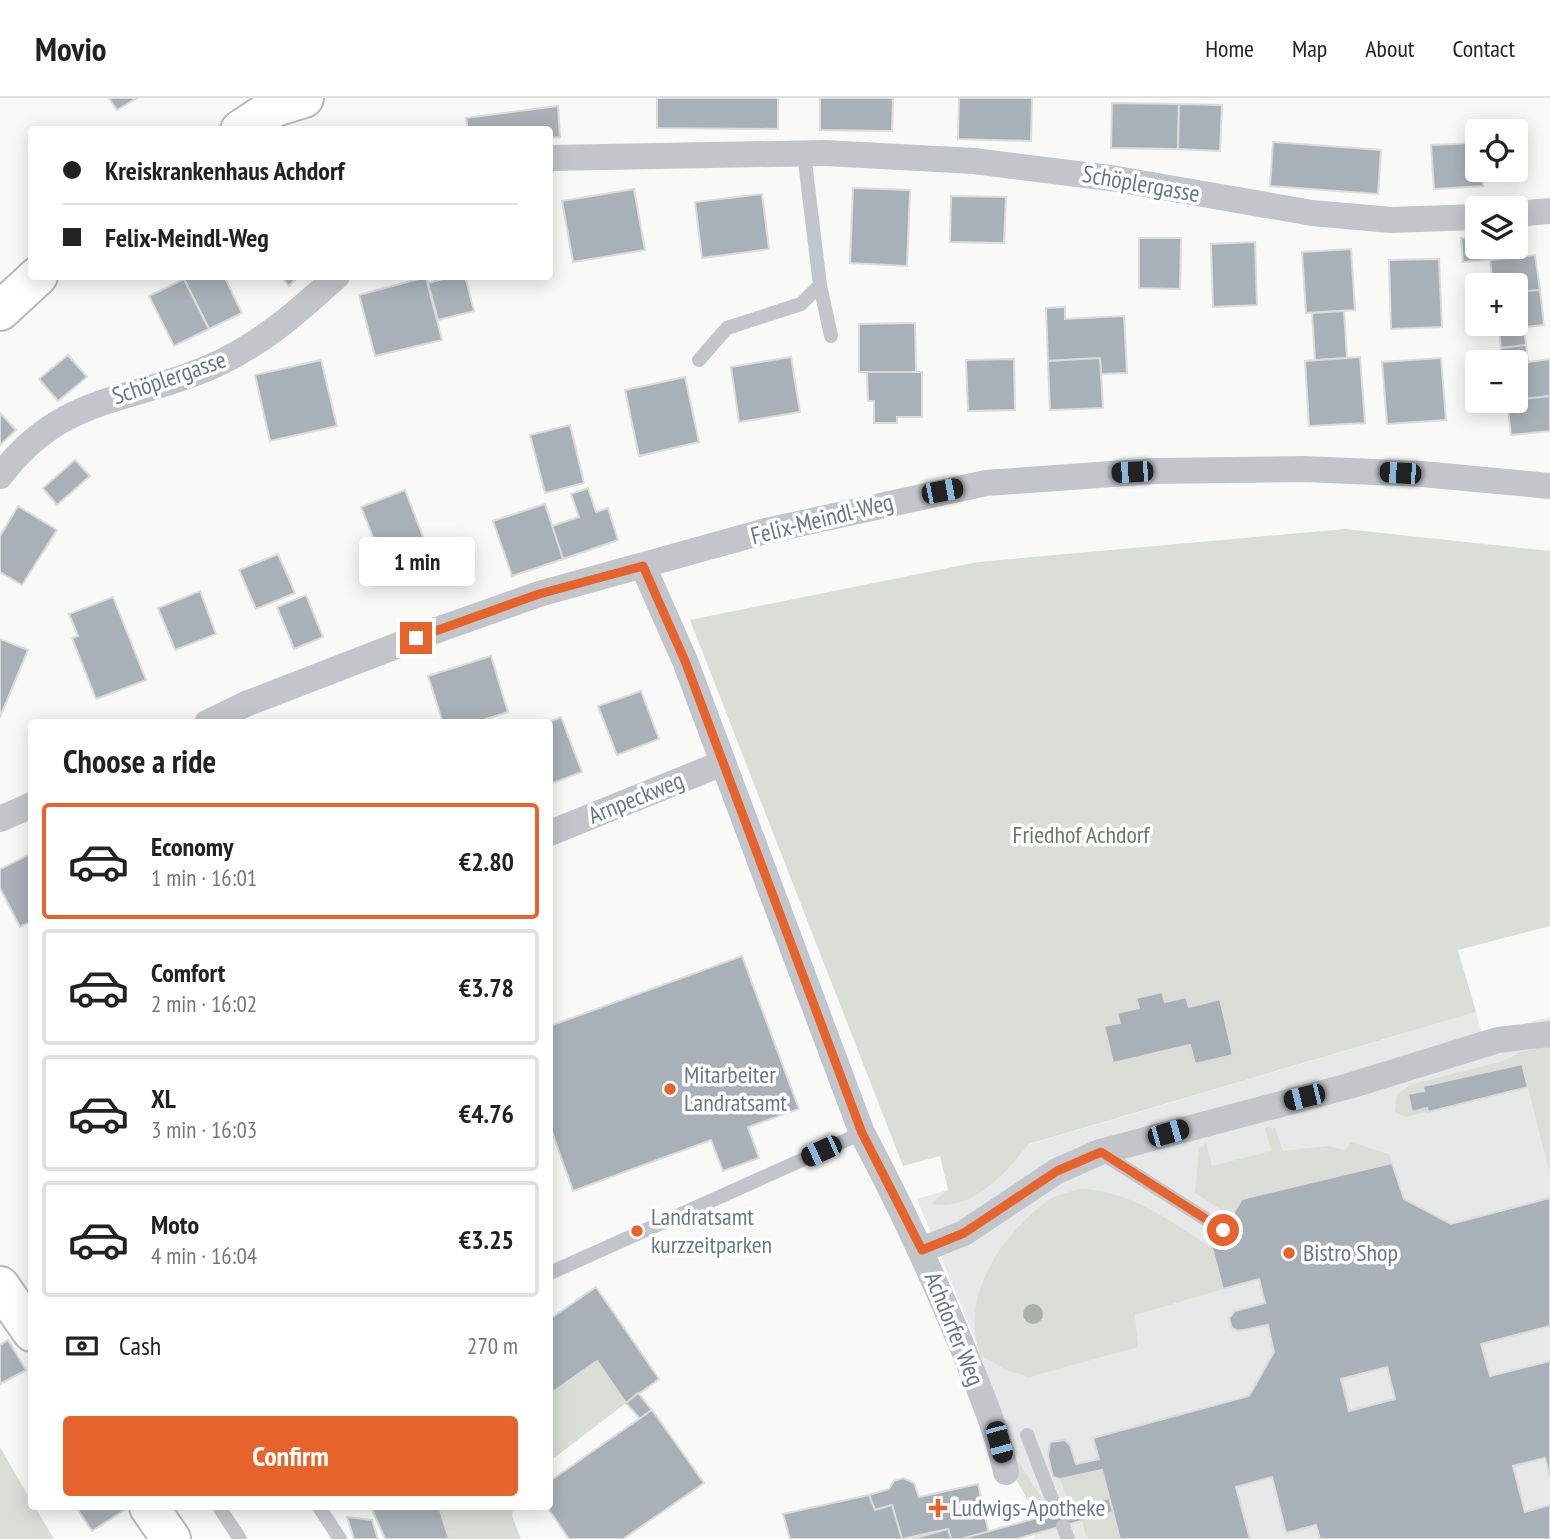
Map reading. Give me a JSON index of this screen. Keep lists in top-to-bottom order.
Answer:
{
  "streets": {
    "street": [
      "Schöplergasse",
      "Felix-Meindl-Weg",
      "Arnpeckweg",
      "Achdorfer Weg"
    ]
  },
  "crossings": [
    ["Felix-Meindl-Weg", "Achdorfer Weg"],
    ["Arnpeckweg", "Achdorfer Weg"]
  ],
  "parks": ["Friedhof Achdorf"],
  "places": {
    "other": ["Mitarbeiter Landratsamt", "Landratsamt kurzzeitparken", "Bistro Shop"],
    "health": ["Ludwigs-Apotheke"]
  },
  "page": {
    "header": "Movio",
    "nav": [
      "Home",
      "Map",
      "About",
      "Contact"
    ],
    "map_buttons": ["+", "−"],
    "banner": ["Kreiskrankenhaus Achdorf", "Felix-Meindl-Weg"],
    "bubble": "1 min",
    "heading": "Choose a ride",
    "list": [
      {
        "name": "Economy",
        "note": "1 min · 16:01",
        "value": "€2.80"
      },
      {
        "name": "Comfort",
        "note": "2 min · 16:02",
        "value": "€3.78"
      },
      {
        "name": "XL",
        "note": "3 min · 16:03",
        "value": "€4.76"
      },
      {
        "name": "Moto",
        "note": "4 min · 16:04",
        "value": "€3.25"
      }
    ],
    "pay": ["Cash", "270 m"],
    "buttons": "Confirm"
  }
}
